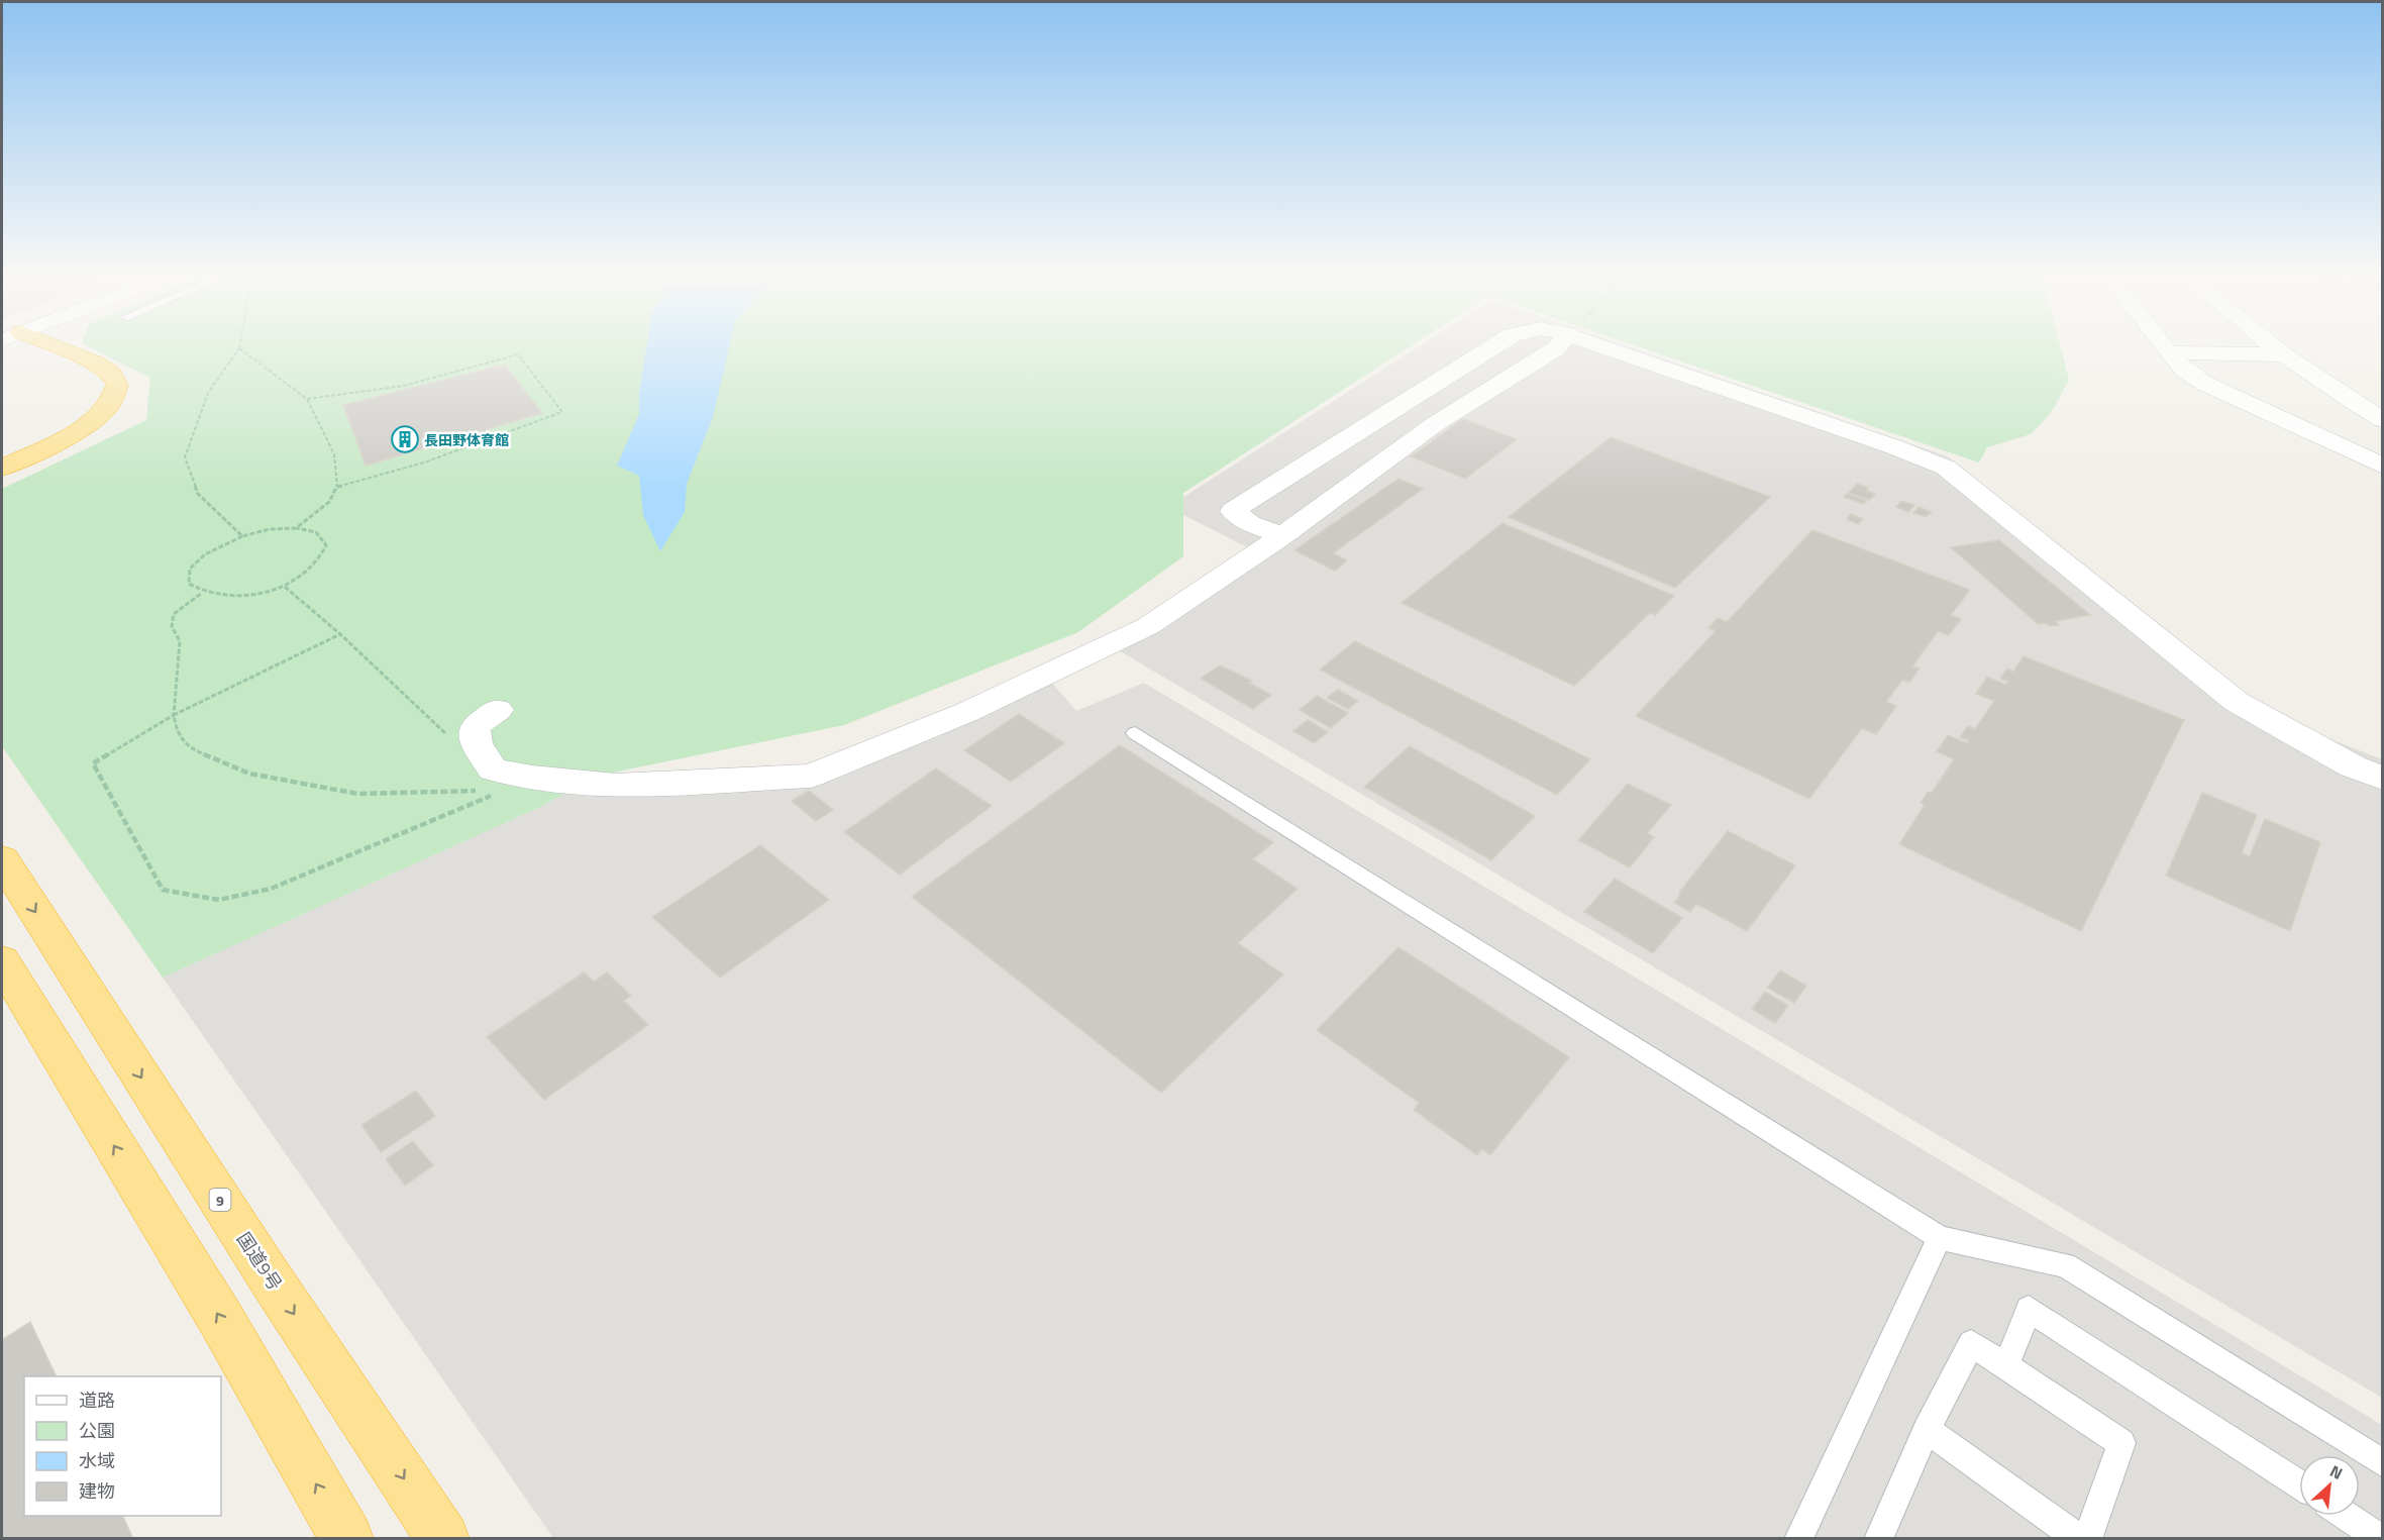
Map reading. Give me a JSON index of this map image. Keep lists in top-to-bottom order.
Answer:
{
  "streets": {
    "highway": ["9", "国道9号"]
  },
  "places": {
    "building": ["長田野体育館"]
  },
  "legend": [
    "道路",
    "公園",
    "水域",
    "建物"
  ],
  "north": "top right"
}
